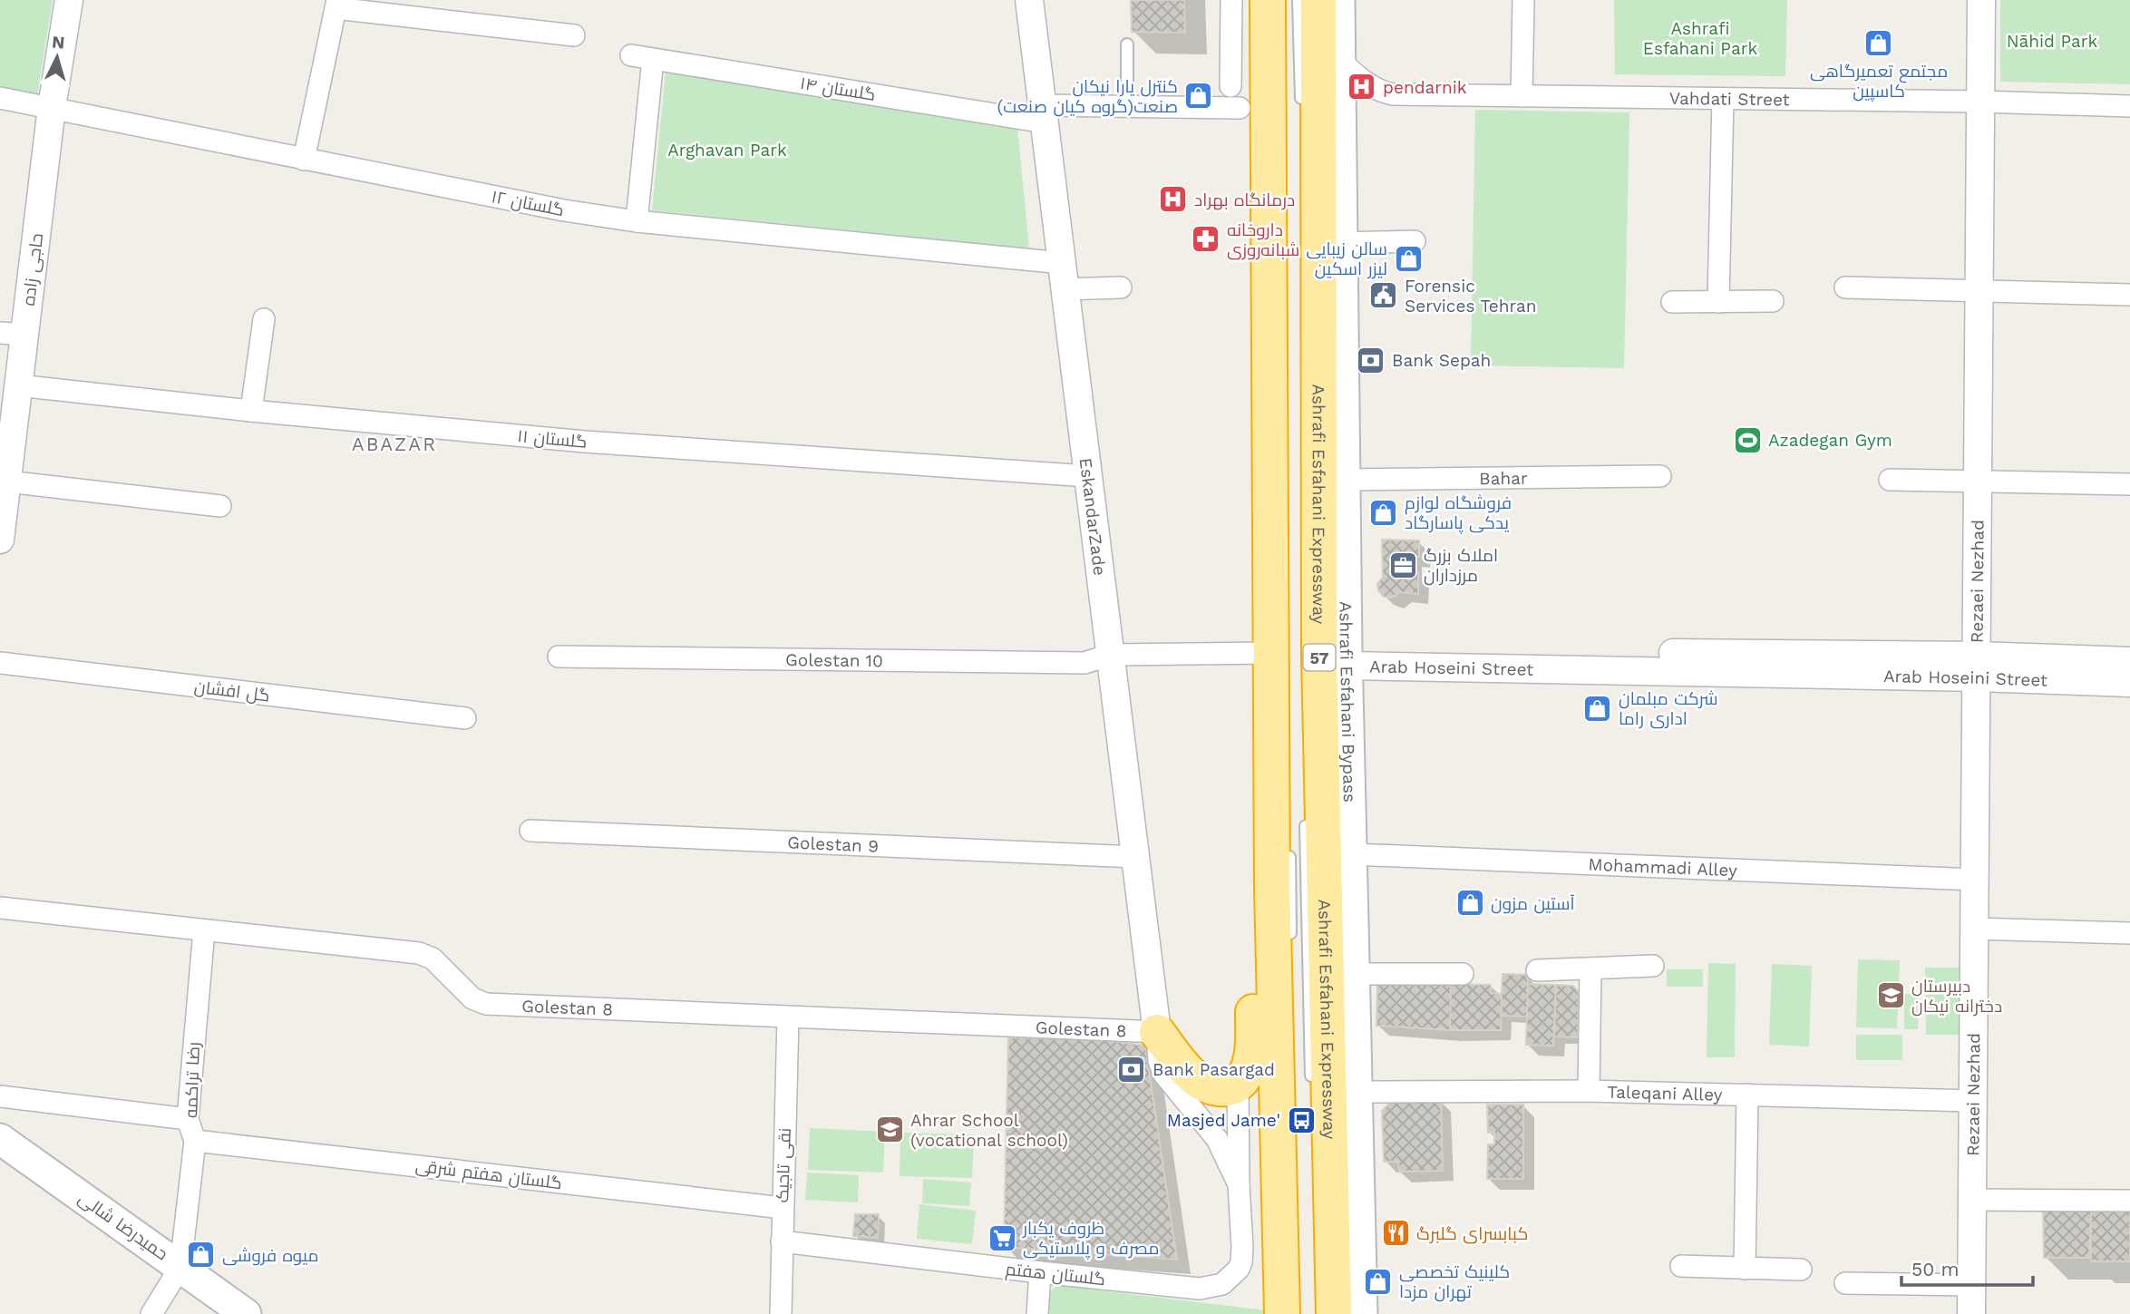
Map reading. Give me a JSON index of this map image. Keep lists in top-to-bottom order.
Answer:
{
  "streets": {
    "highway": ["Ashrafi Esfahani Expressway", "57"],
    "main road": ["Ashrafi Esfahani Bypass", "حمیدرضا شالی"],
    "street": [
      "گلستان ۱۴",
      "Vahdati Street",
      "گلستان ۱۲",
      "حاجی زاده",
      "گلستان ۱۱",
      "Bahar",
      "EskandarZade",
      "Rezaei Nezhad",
      "Golestan 10",
      "Arab Hoseini Street",
      "گل افشان",
      "Golestan 9",
      "Mohammadi Alley",
      "Golestan 8",
      "رضا تراکمه",
      "Taleqani Alley",
      "نقی تاجیک",
      "گلستان هفتم شرقی",
      "گلستان هفتم"
    ]
  },
  "crossings": [
    ["گلستان ۱۴", "EskandarZade"],
    ["Vahdati Street", "Ashrafi Esfahani Expressway"],
    ["Vahdati Street", "Rezaei Nezhad"],
    ["Vahdati Street", "Ashrafi Esfahani Bypass"],
    ["گلستان ۱۲", "حاجی زاده"],
    ["گلستان ۱۲", "EskandarZade"],
    ["حاجی زاده", "گلستان ۱۱"],
    ["گلستان ۱۱", "EskandarZade"],
    ["Bahar", "Ashrafi Esfahani Bypass"],
    ["Ashrafi Esfahani Expressway", "Arab Hoseini Street"],
    ["Ashrafi Esfahani Expressway", "Ashrafi Esfahani Bypass"],
    ["EskandarZade", "Golestan 10"],
    ["EskandarZade", "Golestan 9"],
    ["EskandarZade", "Golestan 8"],
    ["Rezaei Nezhad", "Arab Hoseini Street"],
    ["Rezaei Nezhad", "Mohammadi Alley"],
    ["Rezaei Nezhad", "Taleqani Alley"],
    ["Arab Hoseini Street", "Ashrafi Esfahani Bypass"],
    ["Ashrafi Esfahani Bypass", "Mohammadi Alley"],
    ["Ashrafi Esfahani Bypass", "Taleqani Alley"],
    ["Golestan 8", "رضا تراکمه"],
    ["Golestan 8", "نقی تاجیک"],
    ["رضا تراکمه", "گلستان هفتم شرقی"],
    ["رضا تراکمه", "حمیدرضا شالی"],
    ["نقی تاجیک", "گلستان هفتم شرقی"],
    ["نقی تاجیک", "گلستان هفتم"]
  ],
  "districts": ["ABAZAR"],
  "parks": ["Ashrafi Esfahani Park", "Nāhid Park", "Arghavan Park"],
  "places": {
    "shop": [
      "مجتمع تعمیرگاهی کاسپین",
      "کنترل یارا نیکان صنعت(گروه کیان صنعت)",
      "سالن زیبایی لیزر اسکین",
      "فروشگاه لوازم یدکی پاسارگاد",
      "شرکت مبلمان اداری راما",
      "آستین مزون",
      "میوه فروشی",
      "کلینیک تخصصی تهران مزدا"
    ],
    "hospital": ["pendarnik", "درمانگاه بهراد"],
    "pharmacy": ["داروخانه شبانه‌روزی"],
    "public building": ["Forensic Services Tehran"],
    "bank": ["Bank Sepah", "Bank Pasargad"],
    "sports": ["Azadegan Gym"],
    "office": ["املاک بزرگ مرزداران"],
    "school or university": ["دبیرستان دخترانه نیکان", "Ahrar School (vocational school)"],
    "bus stop": ["Masjed Jame'"],
    "restaurant": ["کبابسرای گلبرگ"],
    "supermarket": ["ظروف یکبار مصرف و پلاستیکی"]
  },
  "scale_bar": "50 m",
  "north": "top"
}
